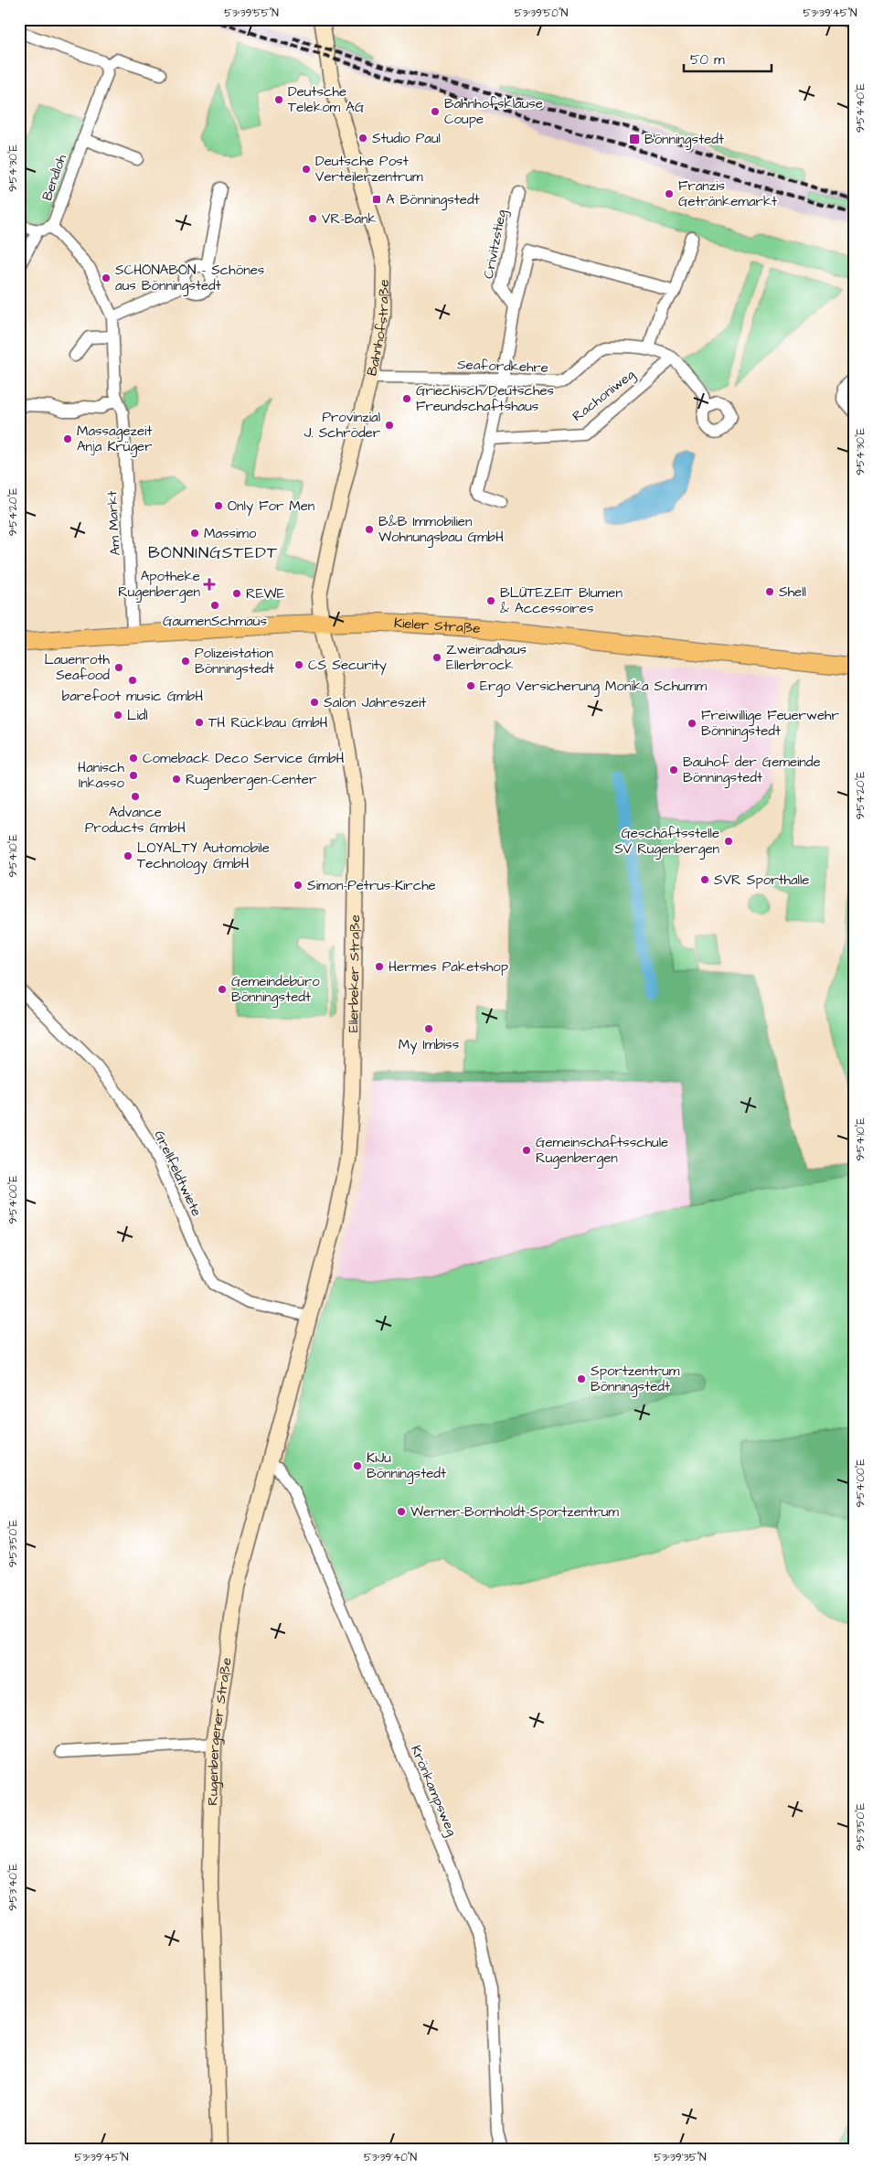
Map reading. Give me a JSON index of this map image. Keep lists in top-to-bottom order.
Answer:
{
  "streets": {
    "main road": [
      "Bahnhofstraße",
      "Kieler Straße",
      "Ellerbeker Straße",
      "Rugenbergener Straße"
    ],
    "street": [
      "Bendloh",
      "Crivitzstieg",
      "Seafordkehre",
      "Rachoniweg",
      "Am Markt",
      "Grellfeldtwiete",
      "Krönkampsweg"
    ]
  },
  "crossings": [
    ["Bahnhofstraße", "Seafordkehre"],
    ["Bahnhofstraße", "Kieler Straße"],
    ["Bahnhofstraße", "Ellerbeker Straße"],
    ["Seafordkehre", "Rachoniweg"],
    ["Am Markt", "Kieler Straße"],
    ["Kieler Straße", "Ellerbeker Straße"],
    ["Ellerbeker Straße", "Grellfeldtwiete"],
    ["Ellerbeker Straße", "Rugenbergener Straße"],
    ["Grellfeldtwiete", "Rugenbergener Straße"],
    ["Rugenbergener Straße", "Krönkampsweg"]
  ],
  "districts": ["BÖNNINGSTEDT"],
  "places": {
    "other": [
      "Deutsche Telekom AG",
      "Bahnhofsklause Coupe",
      "Studio Paul",
      "Deutsche Post Verteilerzentrum",
      "Franzis Getränkemarkt",
      "VR-Bank",
      "SCHÖNABÖN - Schönes aus Bönningstedt",
      "Griechisch/Deutsches Freundschaftshaus",
      "Provinzial J. Schröder",
      "Massagezeit Anja Krüger",
      "Only For Men",
      "B&B Immobilien Wohnungsbau GmbH",
      "Massimo",
      "Shell",
      "REWE",
      "BLÜTEZEIT Blumen & Accessoires",
      "GaumenSchmaus",
      "Zweiradhaus Ellerbrock",
      "Polizeistation Bönningstedt",
      "CS Security",
      "Lauenroth Seafood",
      "barefoot music GmbH",
      "Ergo Versicherung Monika Schumm",
      "Salon Jahreszeit",
      "Lidl",
      "TH Rückbau GmbH",
      "Freiwillige Feuerwehr Bönningstedt",
      "Comeback Deco Service GmbH",
      "Bauhof der Gemeinde Bönningstedt",
      "Hanisch Inkasso",
      "Rugenbergen-Center",
      "Advance Products GmbH",
      "Geschäftsstelle SV Rugenbergen",
      "LOYALTY Automobile Technology GmbH",
      "SVR Sporthalle",
      "Simon-Petrus-Kirche",
      "Hermes Paketshop",
      "Gemeindebüro Bönningstedt",
      "My Imbiss",
      "Gemeinschaftsschule Rugenbergen",
      "Sportzentrum Bönningstedt",
      "KiJu Bönningstedt",
      "Werner-Bornholdt-Sportzentrum"
    ],
    "transit": ["Bönningstedt", "A Bönningstedt"],
    "health": ["Apotheke Rugenbergen"]
  },
  "scale_bar": "50 m",
  "coordinates": [
    "53°39'55\"N",
    "53°39'50\"N",
    "53°39'45\"N",
    "9°54'40\"E",
    "9°54'30\"E",
    "9°54'20\"E",
    "9°54'10\"E",
    "9°54'00\"E",
    "9°53'50\"E",
    "9°53'40\"E",
    "53°39'40\"N",
    "53°39'35\"N"
  ]
}
